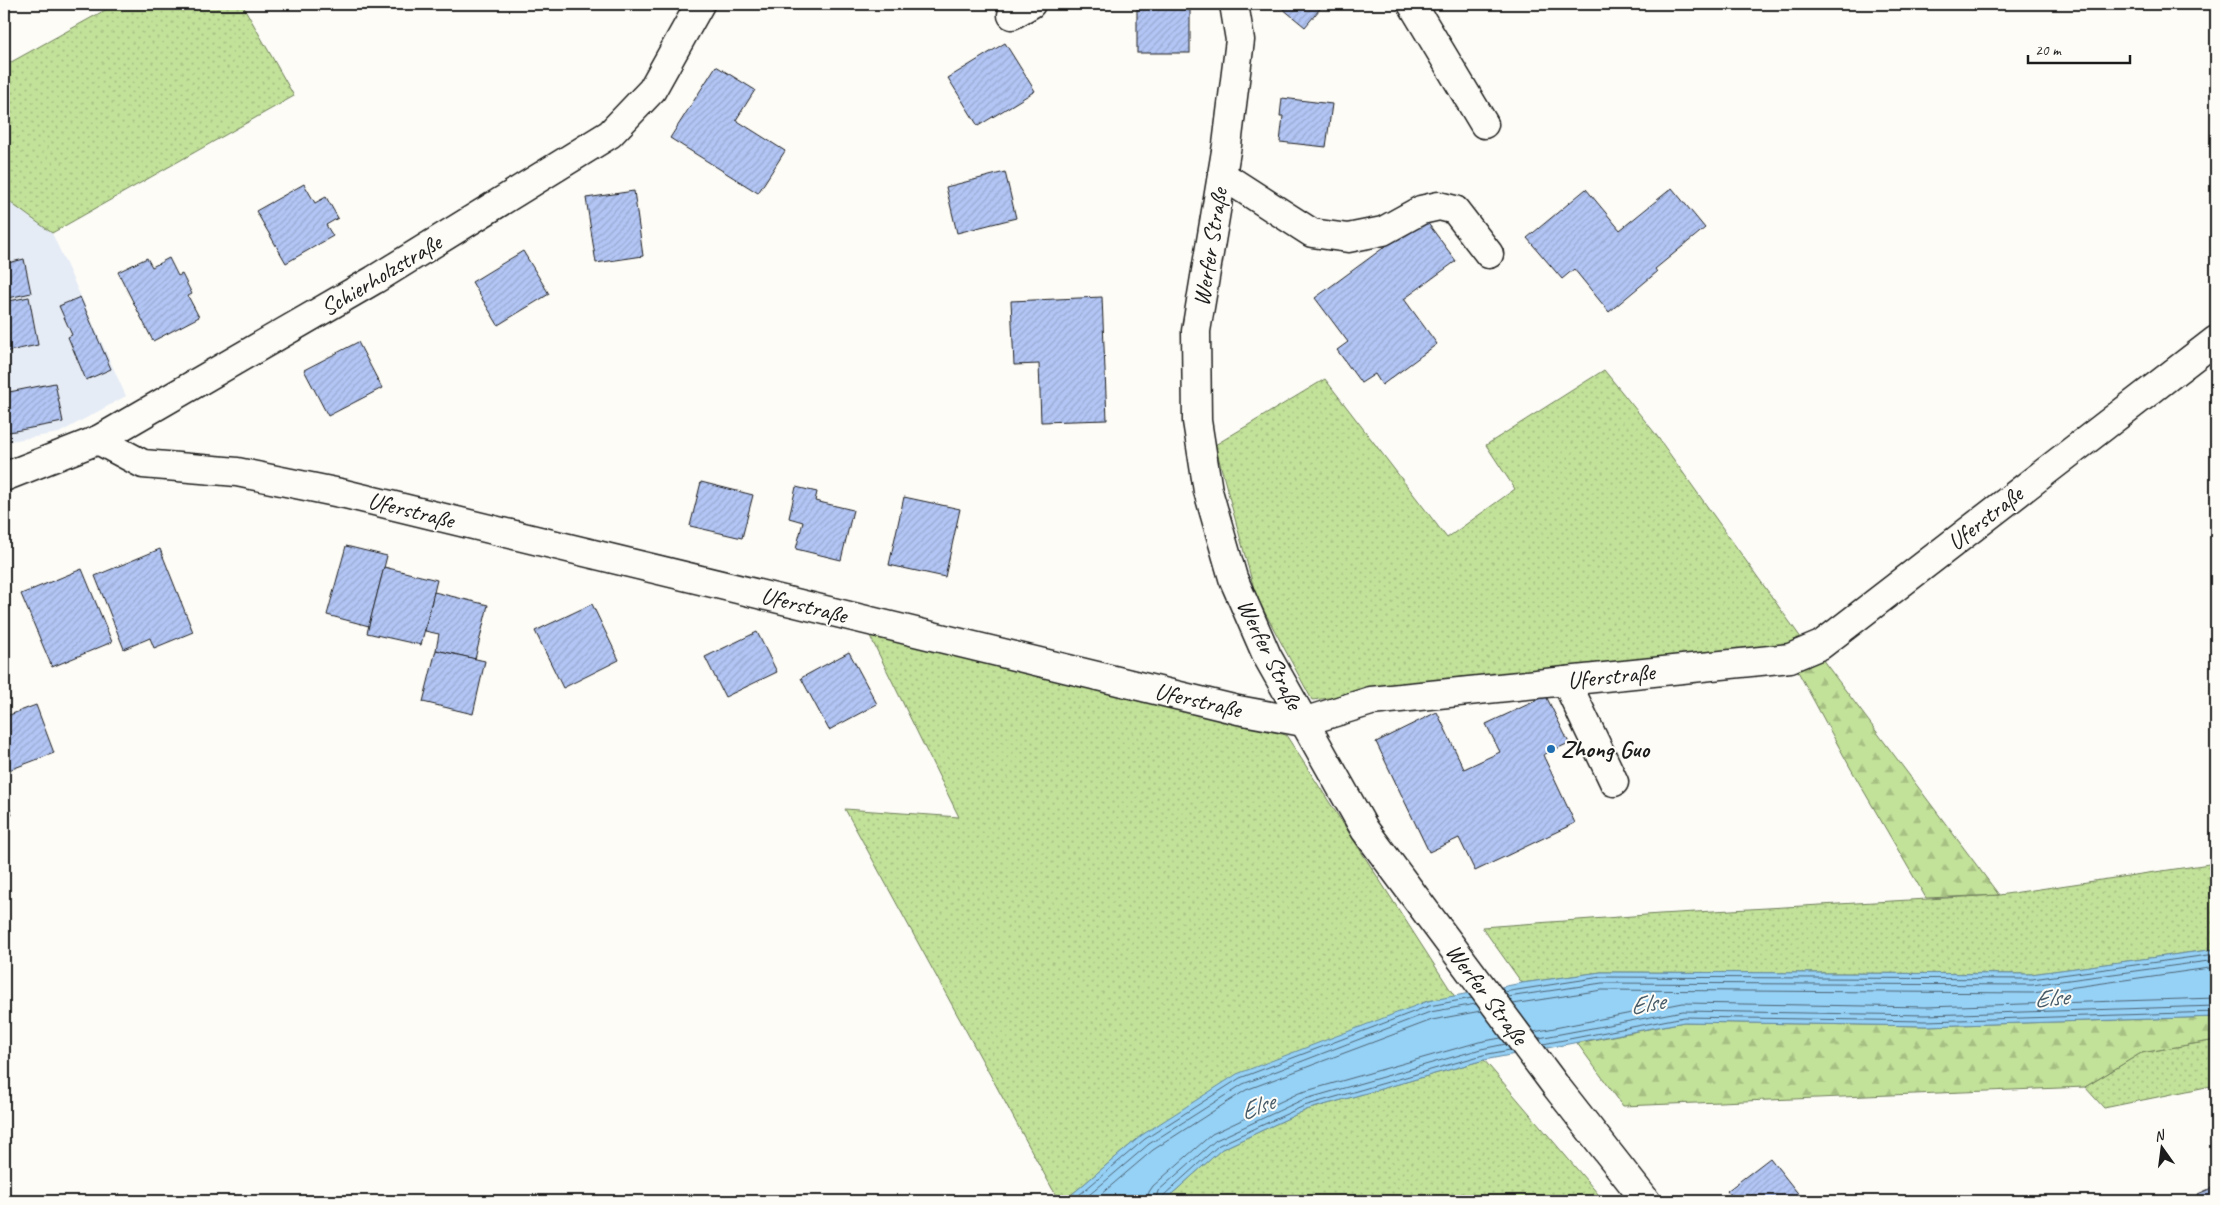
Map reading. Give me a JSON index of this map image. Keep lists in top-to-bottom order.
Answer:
{
  "streets": {
    "street": ["Werfer Straße", "Schierholzstraße", "Uferstraße"]
  },
  "crossings": [
    ["Werfer Straße", "Uferstraße"],
    ["Schierholzstraße", "Uferstraße"]
  ],
  "water": ["Else"],
  "places": ["Zhong Guo"],
  "scale_bar": "20 m",
  "north": "top"
}
